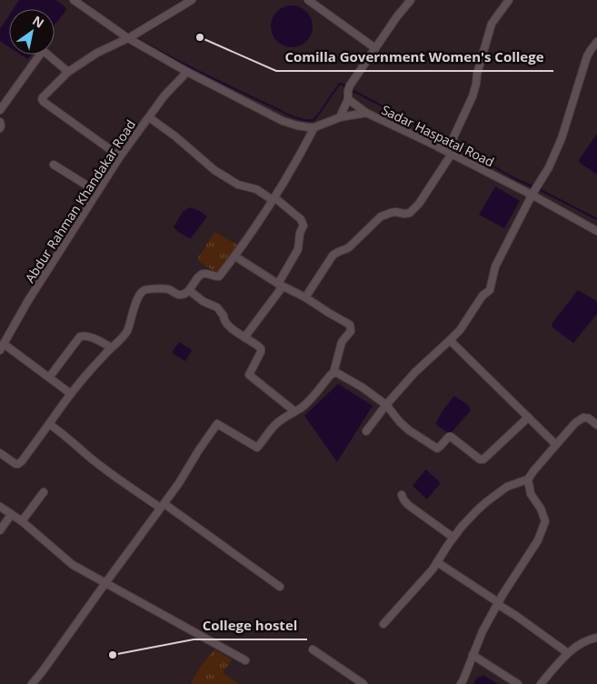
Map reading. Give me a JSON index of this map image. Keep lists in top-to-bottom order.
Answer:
{
  "streets": {
    "street": ["Sadar Haspatal Road", "Abdur Rahman Khandakar Road"]
  },
  "places": ["Comilla Government Women's College", "College hostel"],
  "north": "top right"
}
